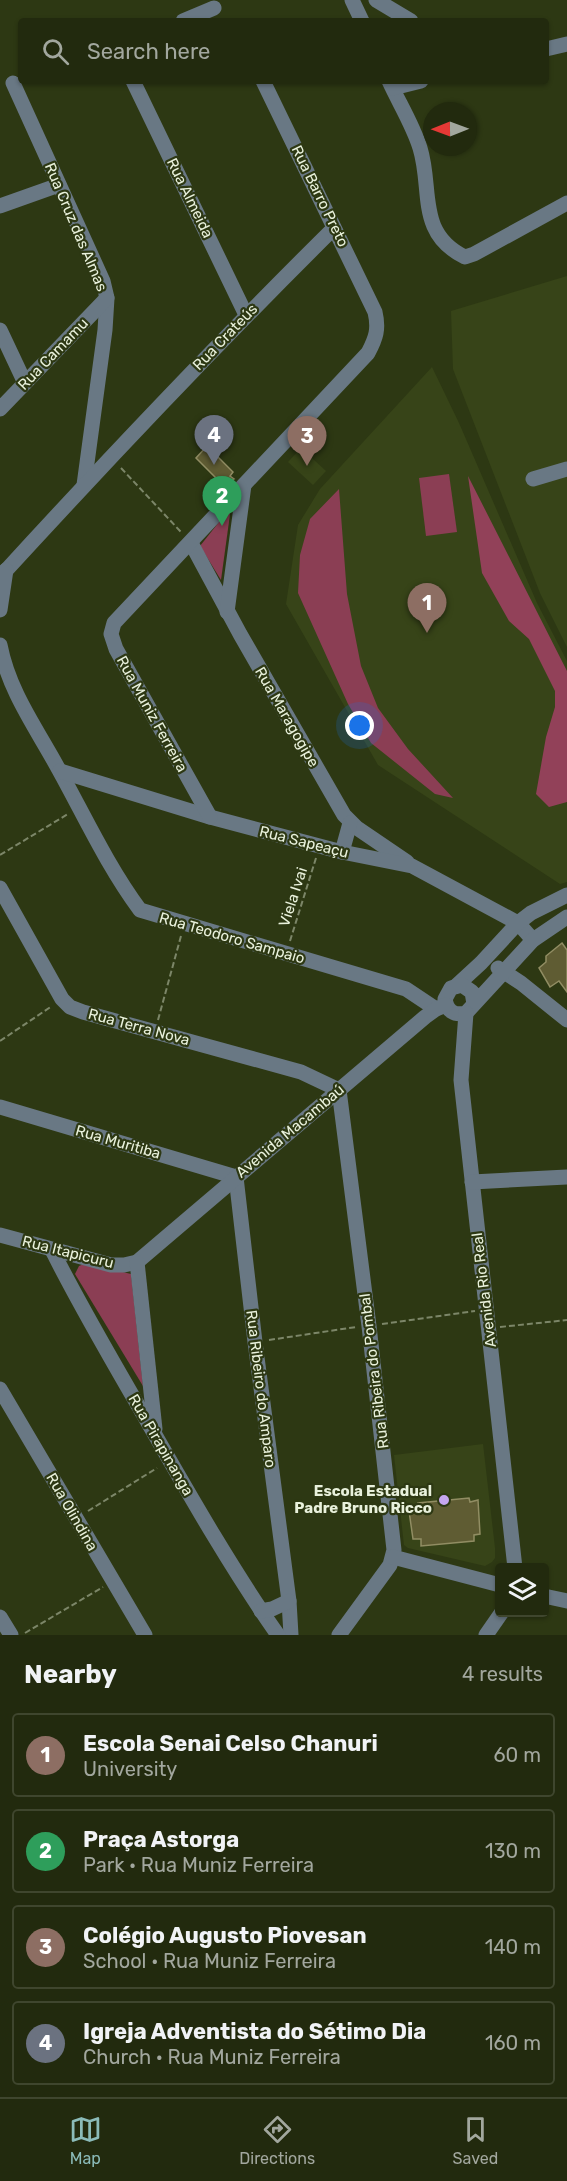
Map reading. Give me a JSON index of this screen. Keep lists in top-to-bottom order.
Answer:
{
  "streets": {
    "street": [
      "Rua Barro Preto",
      "Rua Almeida",
      "Rua Cruz das Almas",
      "Rua Crateús",
      "Rua Camamu",
      "Rua Muniz Ferreira",
      "Rua Maragogipe",
      "Rua Sapeaçu",
      "Rua Teodoro Sampaio",
      "Rua Terra Nova",
      "Avenida Macambaú",
      "Rua Muritiba",
      "Rua Itapicuru",
      "Avenida Rio Real",
      "Rua Ribeira do Pombal",
      "Rua Ribeiro do Amparo",
      "Rua Pirapinanga",
      "Rua Olindina"
    ],
    "path": ["Viela Ivai"]
  },
  "crossings": [
    ["Rua Barro Preto", "Rua Crateús"],
    ["Rua Barro Preto", "Rua Muniz Ferreira"],
    ["Rua Almeida", "Rua Crateús"],
    ["Rua Cruz das Almas", "Rua Crateús"],
    ["Rua Cruz das Almas", "Rua Camamu"],
    ["Rua Muniz Ferreira", "Rua Maragogipe"],
    ["Rua Muniz Ferreira", "Rua Sapeaçu"],
    ["Rua Maragogipe", "Rua Sapeaçu"],
    ["Rua Sapeaçu", "Viela Ivai"],
    ["Rua Sapeaçu", "Rua Teodoro Sampaio"],
    ["Viela Ivai", "Rua Teodoro Sampaio"],
    ["Rua Teodoro Sampaio", "Avenida Macambaú"],
    ["Rua Teodoro Sampaio", "Avenida Rio Real"],
    ["Rua Terra Nova", "Avenida Macambaú"],
    ["Rua Terra Nova", "Rua Ribeira do Pombal"],
    ["Avenida Macambaú", "Rua Muritiba"],
    ["Avenida Macambaú", "Rua Itapicuru"],
    ["Avenida Macambaú", "Avenida Rio Real"],
    ["Avenida Macambaú", "Rua Ribeira do Pombal"],
    ["Avenida Macambaú", "Rua Ribeiro do Amparo"],
    ["Rua Muritiba", "Rua Ribeiro do Amparo"],
    ["Rua Itapicuru", "Rua Pirapinanga"]
  ],
  "places": ["Escola Estadual Padre Bruno Ricco"],
  "north": "left",
  "page": {
    "search": "Search here",
    "pins": [
      "4",
      "3",
      "2",
      "1"
    ],
    "heading": ["Nearby", "4 results"],
    "list": [
      {
        "mark": "1",
        "name": "Escola Senai Celso Chanuri",
        "note": "University",
        "value": "60 m"
      },
      {
        "mark": "2",
        "name": "Praça Astorga",
        "note": "Park · Rua Muniz Ferreira",
        "value": "130 m"
      },
      {
        "mark": "3",
        "name": "Colégio Augusto Piovesan",
        "note": "School · Rua Muniz Ferreira",
        "value": "140 m"
      },
      {
        "mark": "4",
        "name": "Igreja Adventista do Sétimo Dia",
        "note": "Church · Rua Muniz Ferreira",
        "value": "160 m"
      }
    ],
    "nav": ["Map", "Directions", "Saved"]
  }
}
